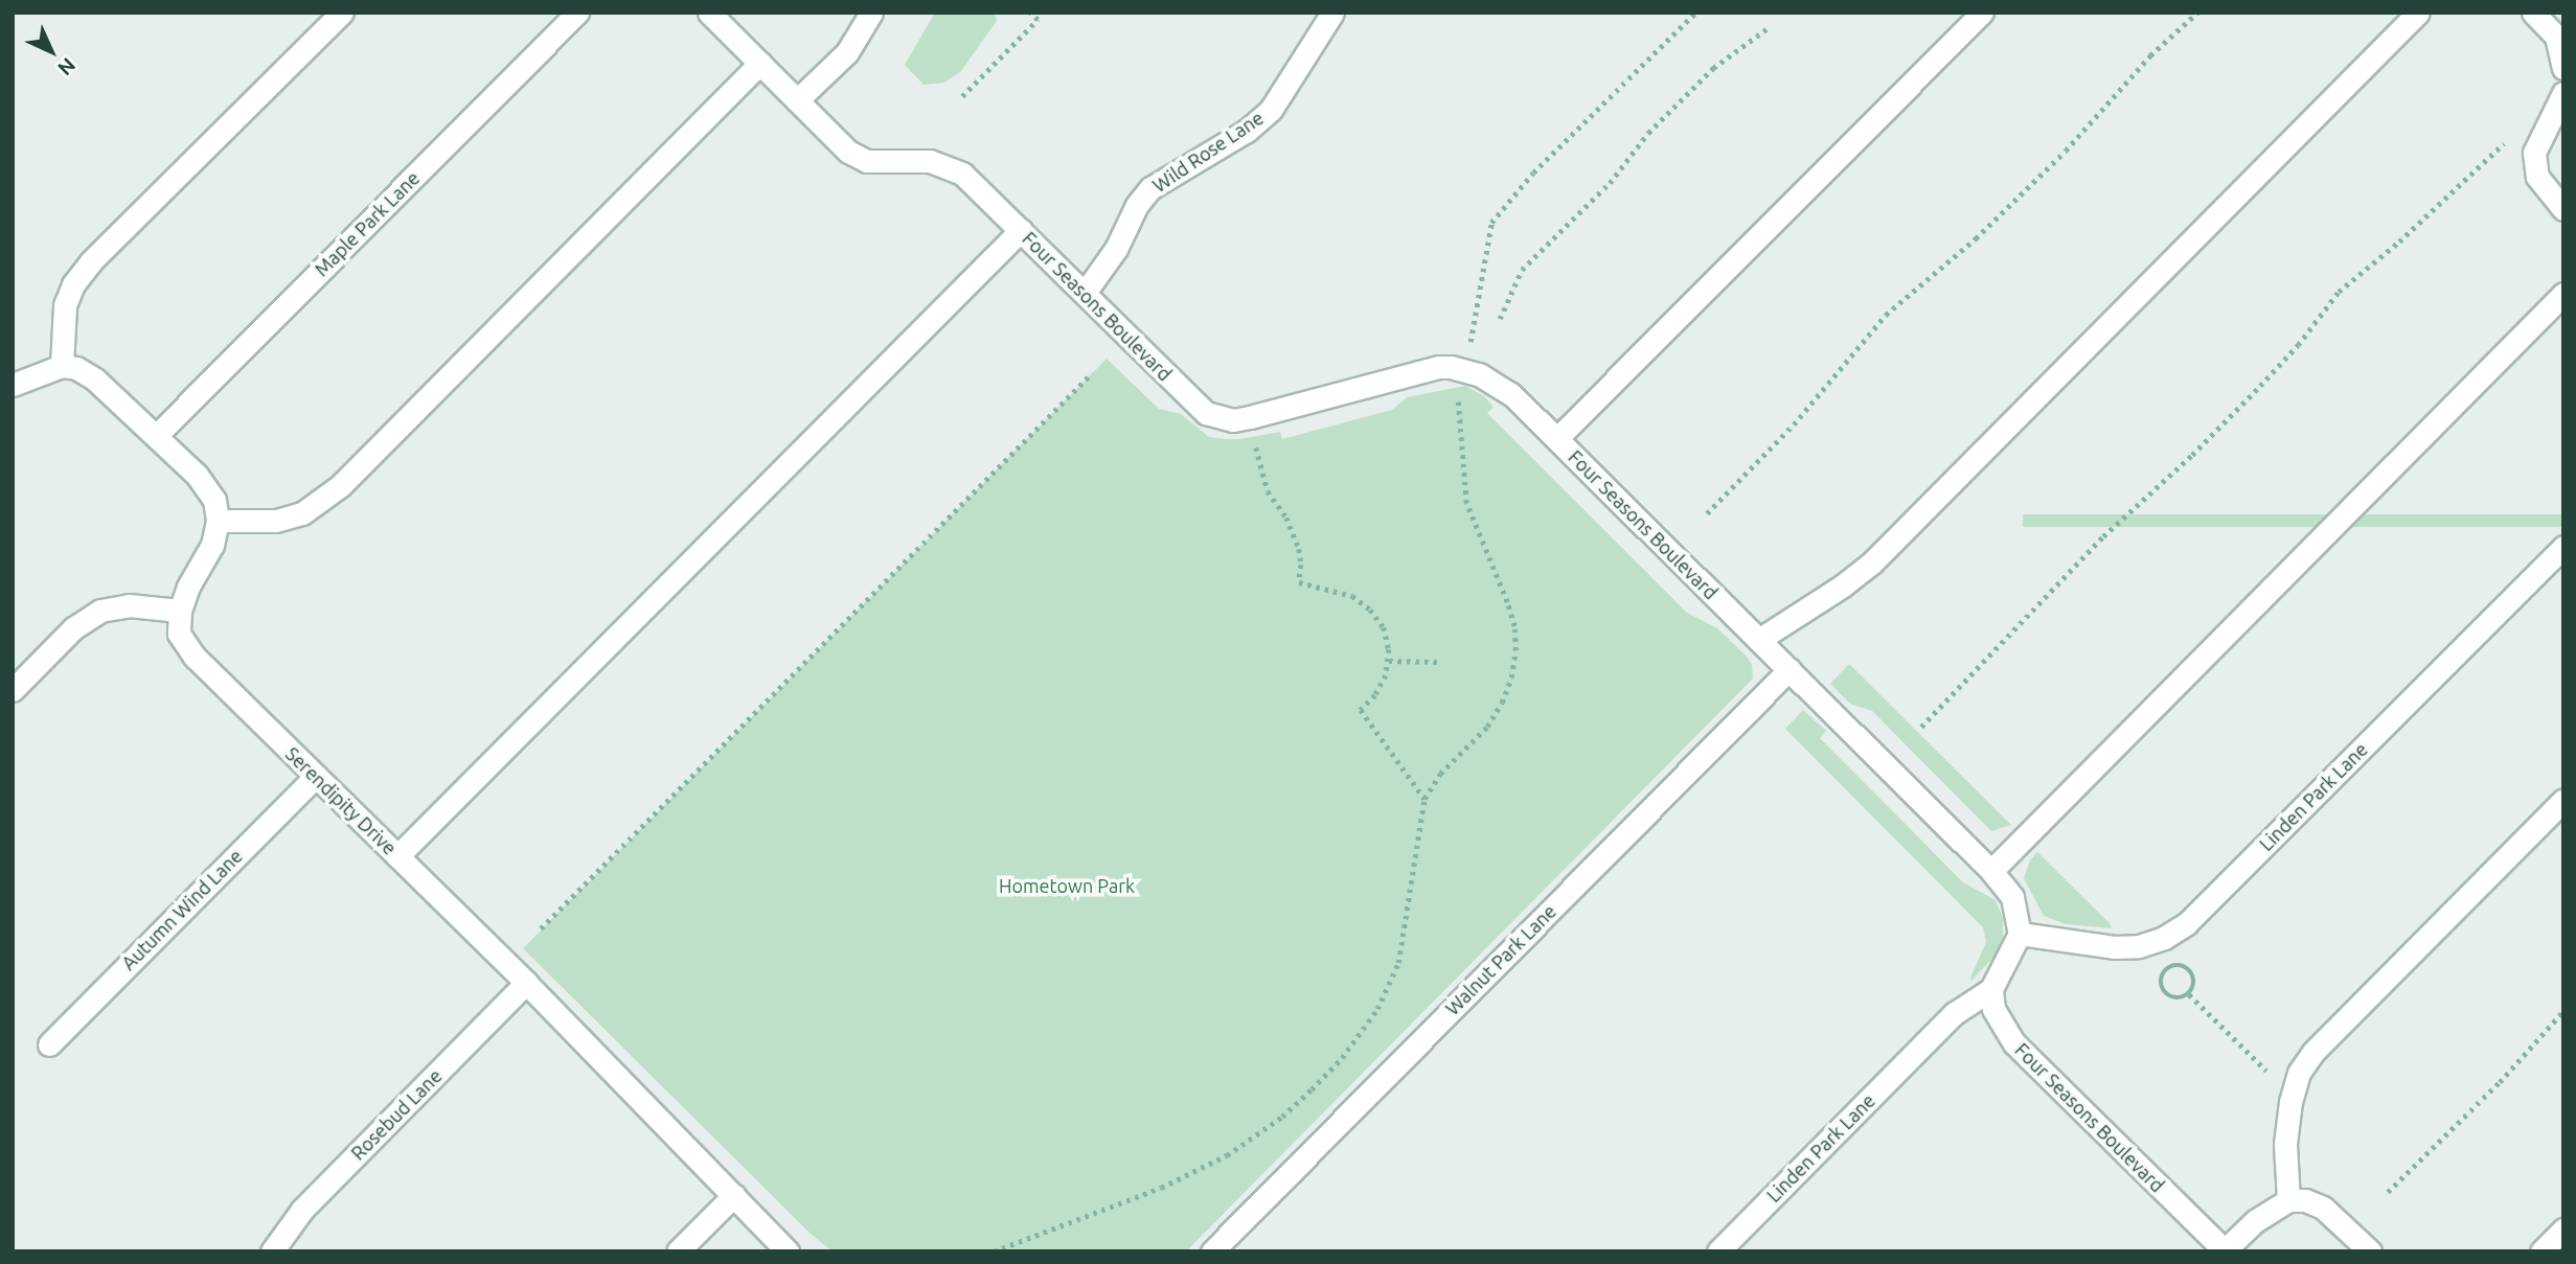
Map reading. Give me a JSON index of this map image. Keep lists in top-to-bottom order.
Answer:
{
  "streets": {
    "street": [
      "Wild Rose Lane",
      "Maple Park Lane",
      "Four Seasons Boulevard",
      "Linden Park Lane",
      "Serendipity Drive",
      "Autumn Wind Lane",
      "Walnut Park Lane",
      "Rosebud Lane"
    ]
  },
  "crossings": [
    ["Wild Rose Lane", "Four Seasons Boulevard"],
    ["Four Seasons Boulevard", "Linden Park Lane"],
    ["Four Seasons Boulevard", "Walnut Park Lane"],
    ["Serendipity Drive", "Autumn Wind Lane"],
    ["Serendipity Drive", "Rosebud Lane"]
  ],
  "parks": ["Hometown Park"],
  "north": "bottom right"
}
